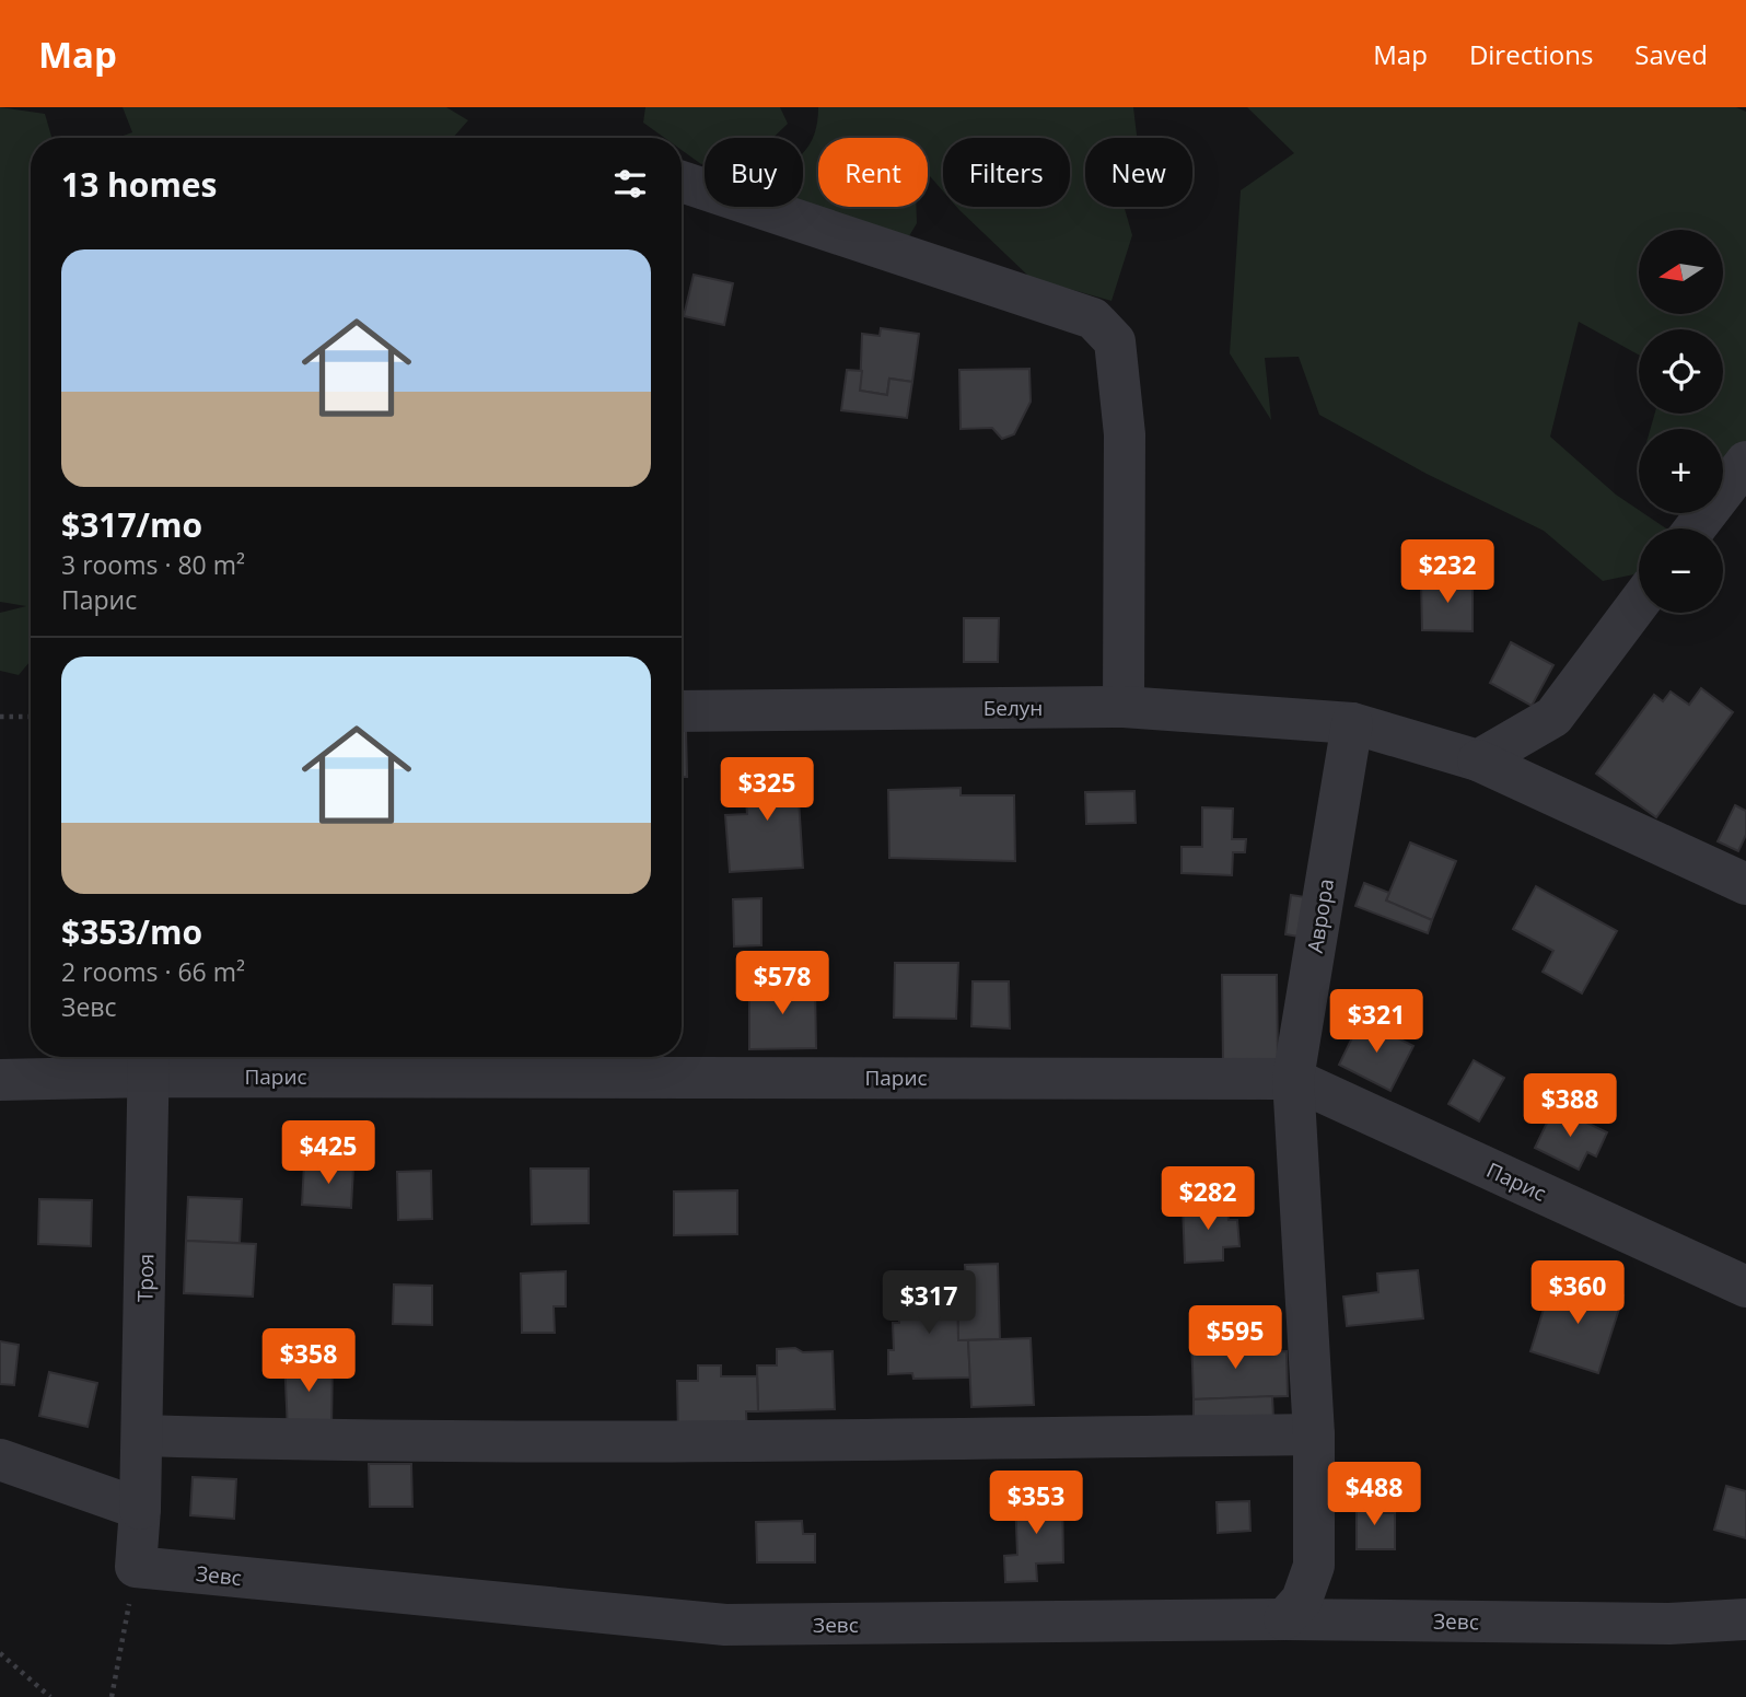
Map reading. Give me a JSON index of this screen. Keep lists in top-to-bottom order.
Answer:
{
  "streets": {
    "street": [
      "Белун",
      "Аврора",
      "Парис",
      "Троя",
      "Зевс"
    ]
  },
  "crossings": [
    ["Белун", "Аврора"],
    ["Аврора", "Парис"],
    ["Аврора", "Зевс"],
    ["Парис", "Троя"]
  ],
  "north": "left",
  "page": {
    "header": "Map",
    "nav": ["Map", "Directions", "Saved"],
    "chip": [
      "Buy",
      "Rent",
      "Filters",
      "New"
    ],
    "heading": "13 homes",
    "map_buttons": ["+", "−"],
    "list": [
      {
        "name": "$317/mo",
        "note": "3 rooms · 80 m² · Парис"
      },
      {
        "name": "$353/mo",
        "note": "2 rooms · 66 m² · Зевс"
      }
    ],
    "price": [
      "$232",
      "$325",
      "$578",
      "$321",
      "$388",
      "$425",
      "$282",
      "$360",
      "$317",
      "$595",
      "$358",
      "$488",
      "$353"
    ]
  }
}
